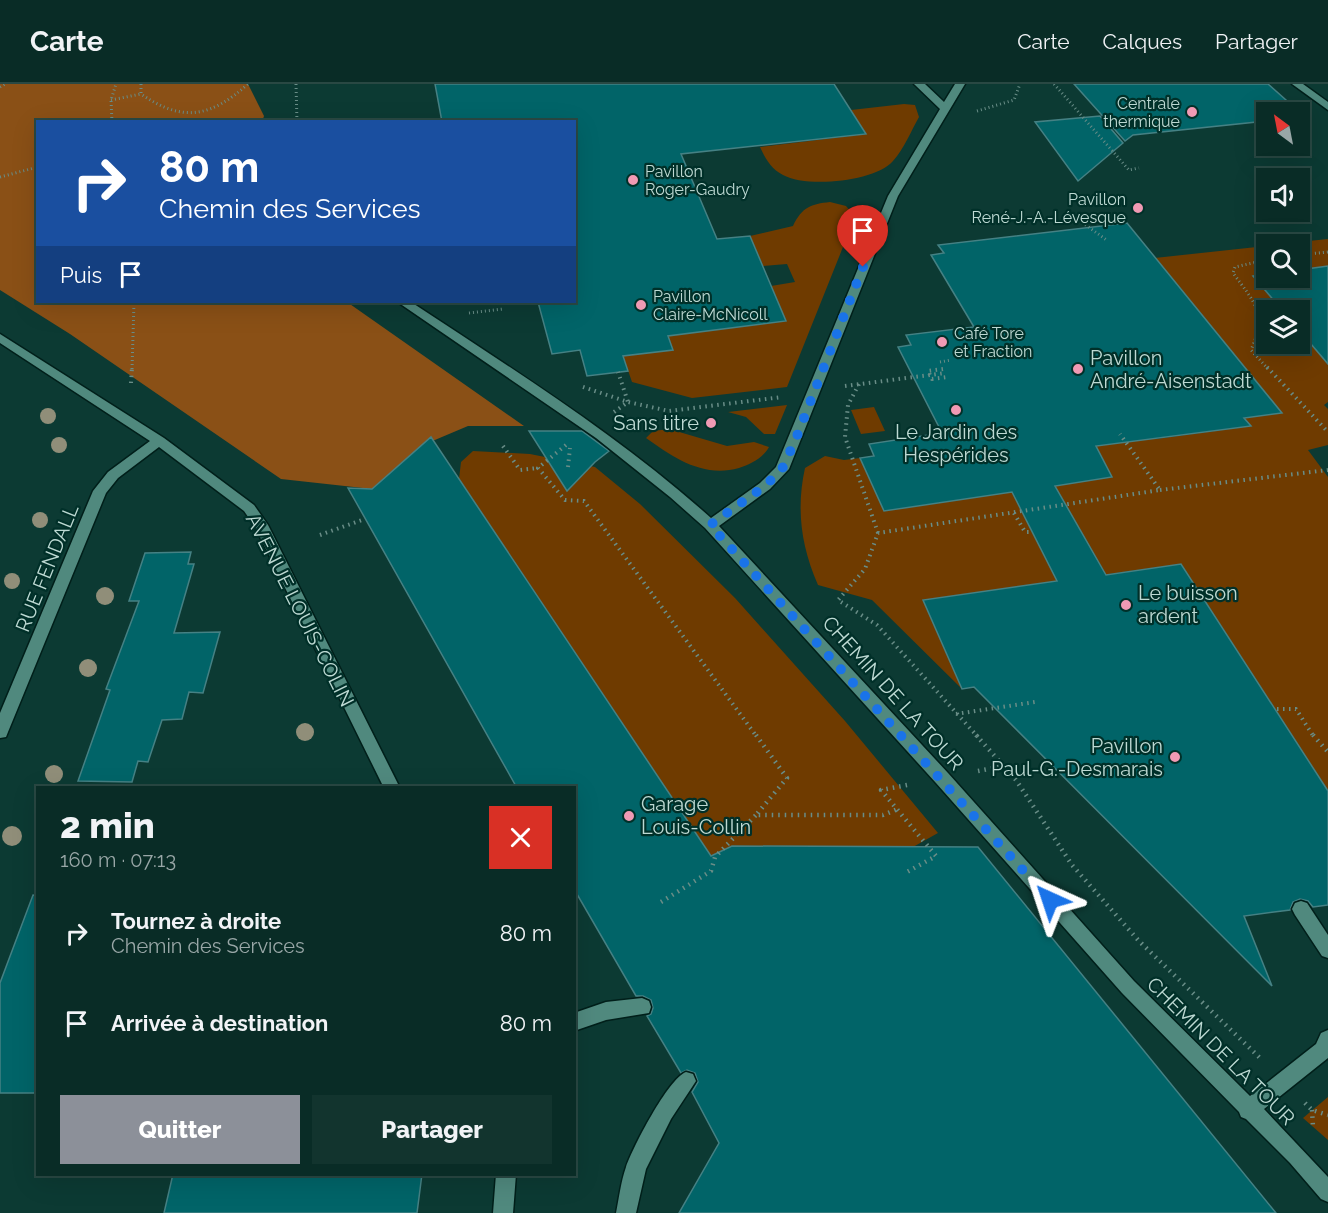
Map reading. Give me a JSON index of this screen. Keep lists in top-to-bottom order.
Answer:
{
  "streets": {
    "street": ["RUE FENDALL", "AVENUE LOUIS-COLIN", "CHEMIN DE LA TOUR"]
  },
  "crossings": [
    ["RUE FENDALL", "AVENUE LOUIS-COLIN"]
  ],
  "places": [
    "Centrale thermique",
    "Pavillon Roger-Gaudry",
    "Pavillon René-J.-A.-Lévesque",
    "Pavillon Claire-McNicoll",
    "Café Tore et Fraction",
    "Pavillon André-Aisenstadt",
    "Le Jardin des Hespérides",
    "Sans titre",
    "Le buisson ardent",
    "Pavillon Paul-G.-Desmarais",
    "Garage Louis-Collin"
  ],
  "north": "top left",
  "page": {
    "header": "Carte",
    "nav": ["Carte", "Calques", "Partager"],
    "turn": ["80 m", "Chemin des Services"],
    "then": "Puis",
    "heading": ["2 min", "160 m · 07:13"],
    "list": [
      {
        "name": "Tournez à droite",
        "note": "Chemin des Services",
        "value": "80 m"
      },
      {
        "name": "Arrivée à destination",
        "value": "80 m"
      }
    ],
    "buttons": ["Quitter", "Partager"]
  }
}
